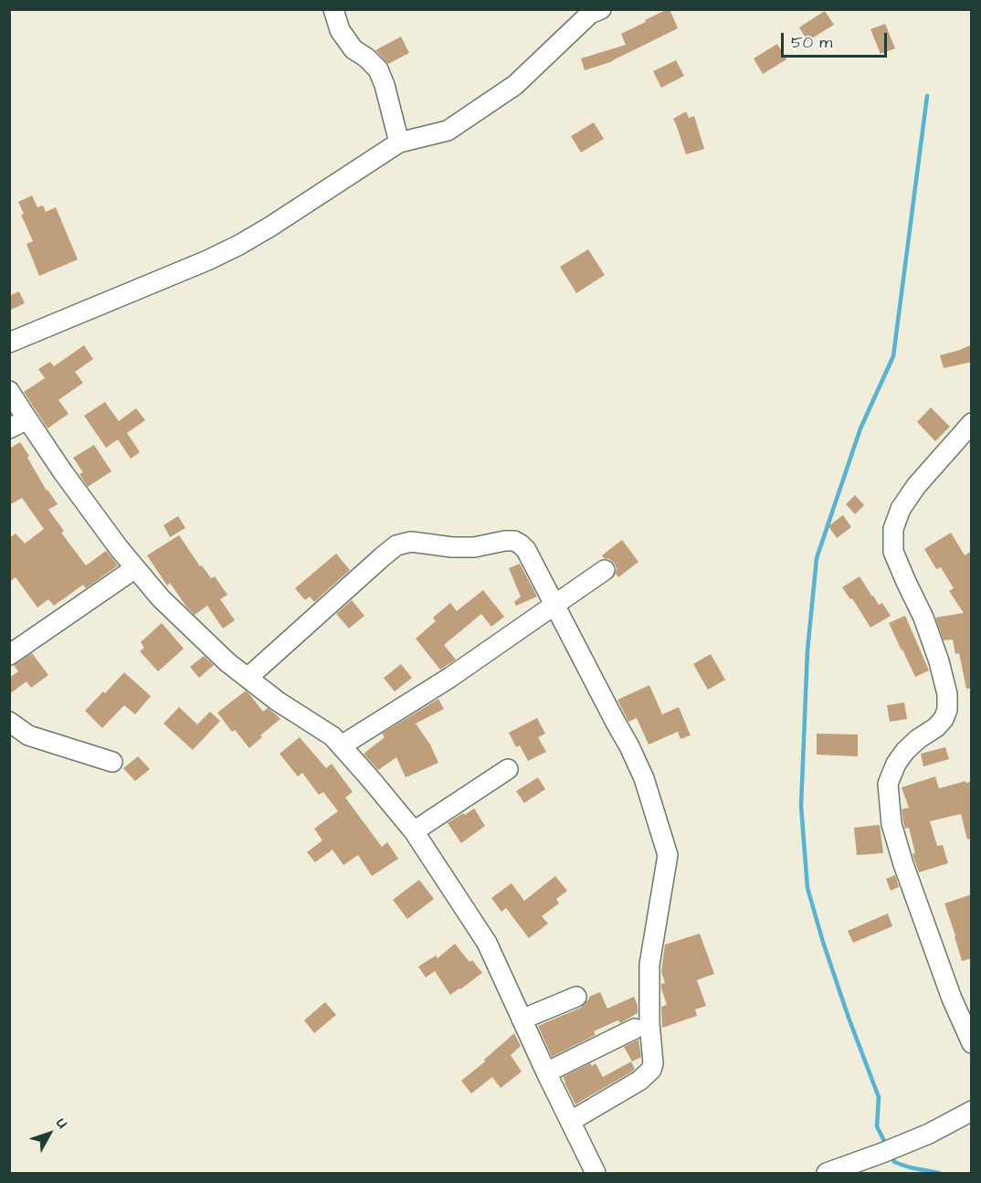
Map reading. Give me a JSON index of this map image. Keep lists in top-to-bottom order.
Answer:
{
  "scale_bar": "50 m",
  "north": "top right"
}
